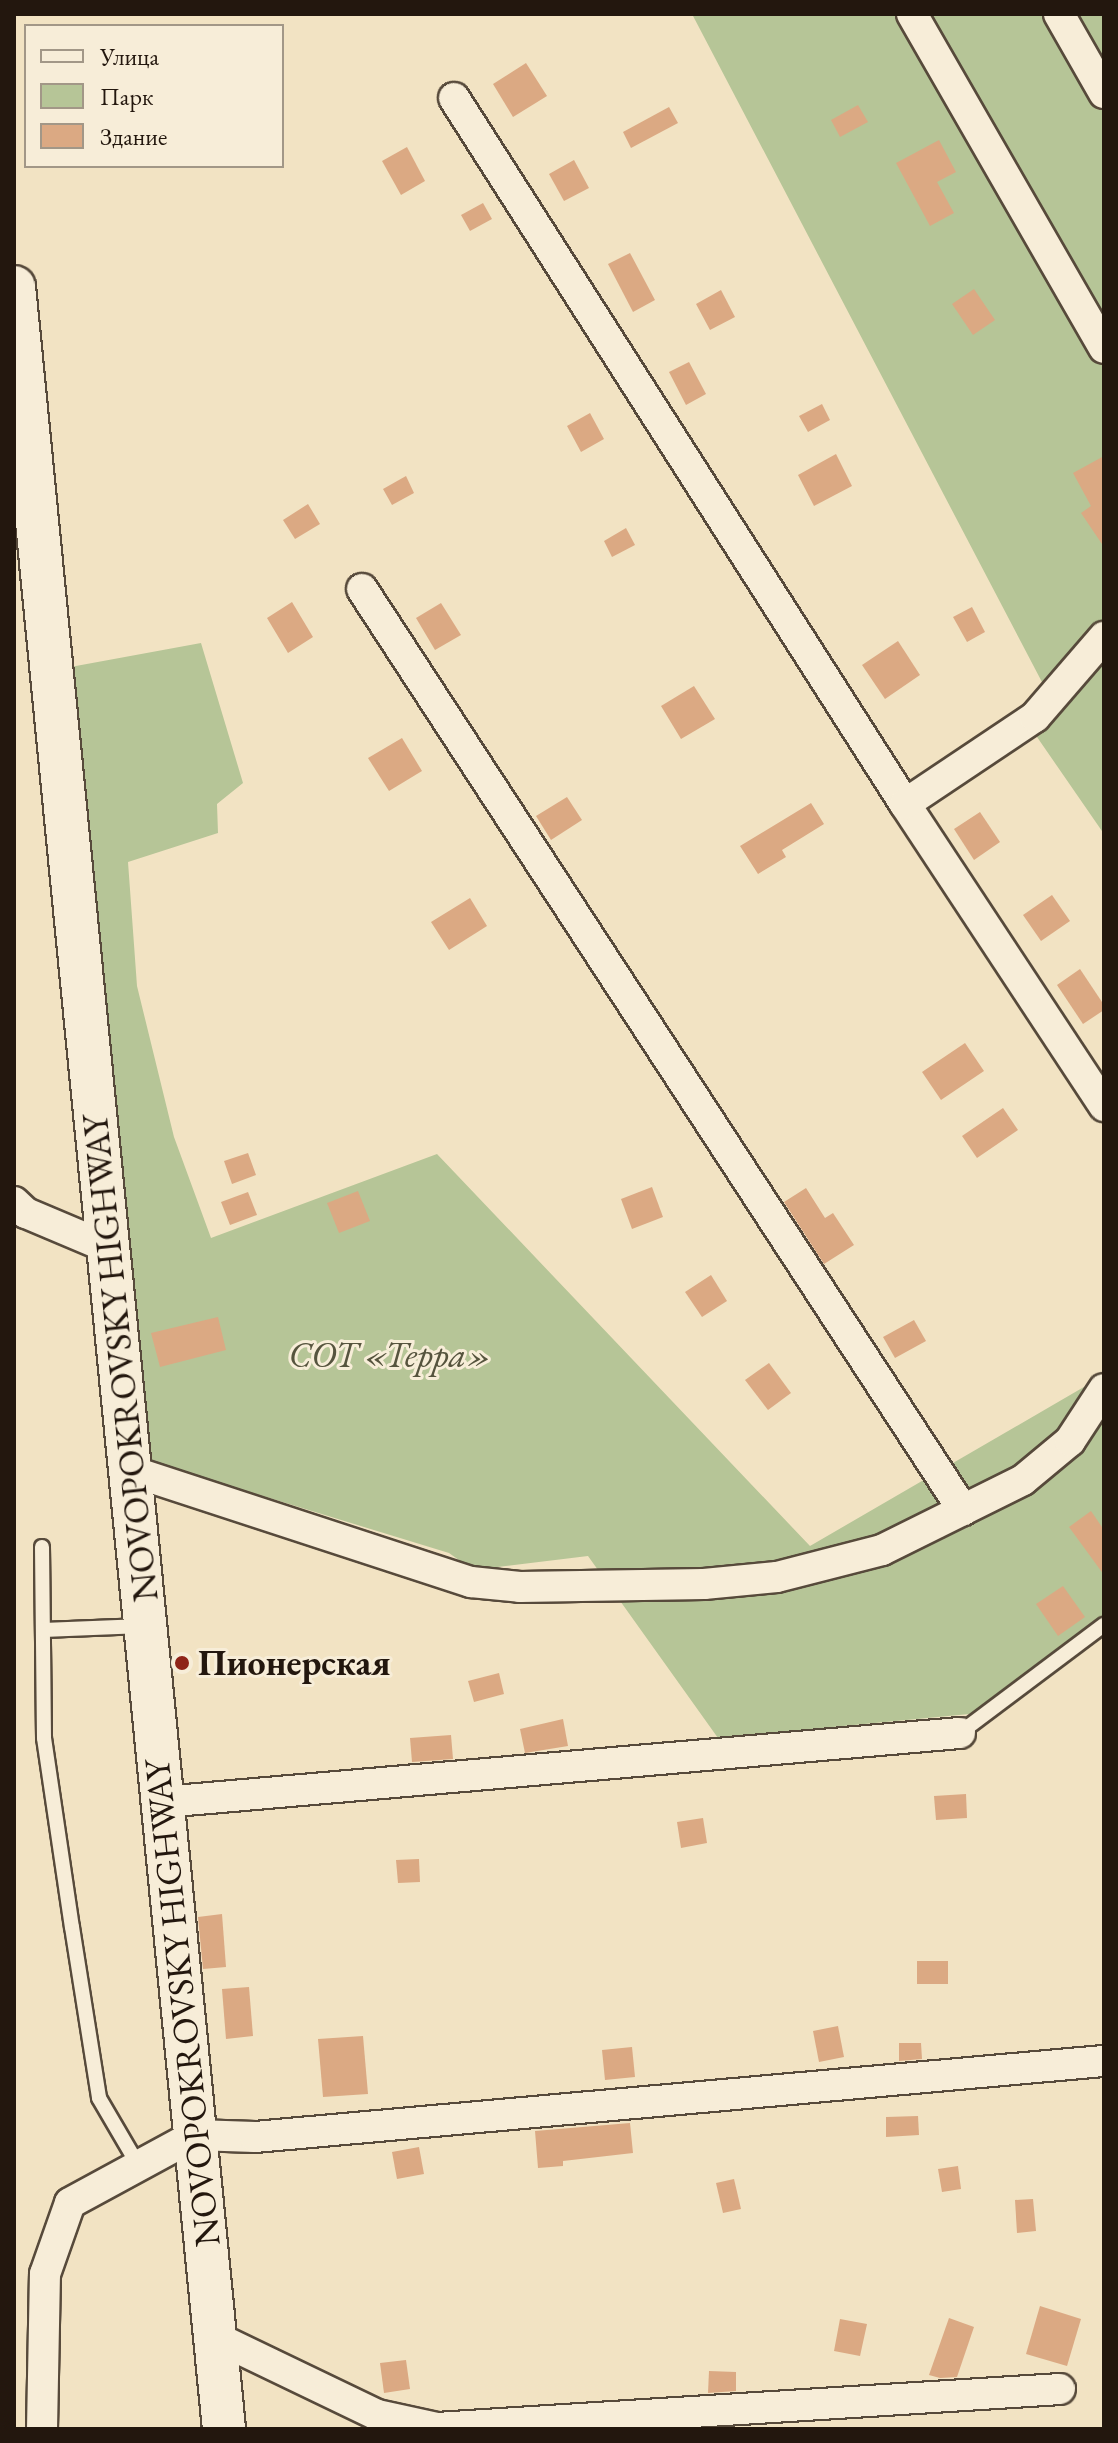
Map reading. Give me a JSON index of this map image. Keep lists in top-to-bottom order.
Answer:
{
  "streets": {
    "main road": ["NOVOPOKROVSKY HIGHWAY"]
  },
  "parks": ["СОТ «Терра»"],
  "places": ["Пионерская"],
  "legend": ["Улица", "Парк", "Здание"]
}
